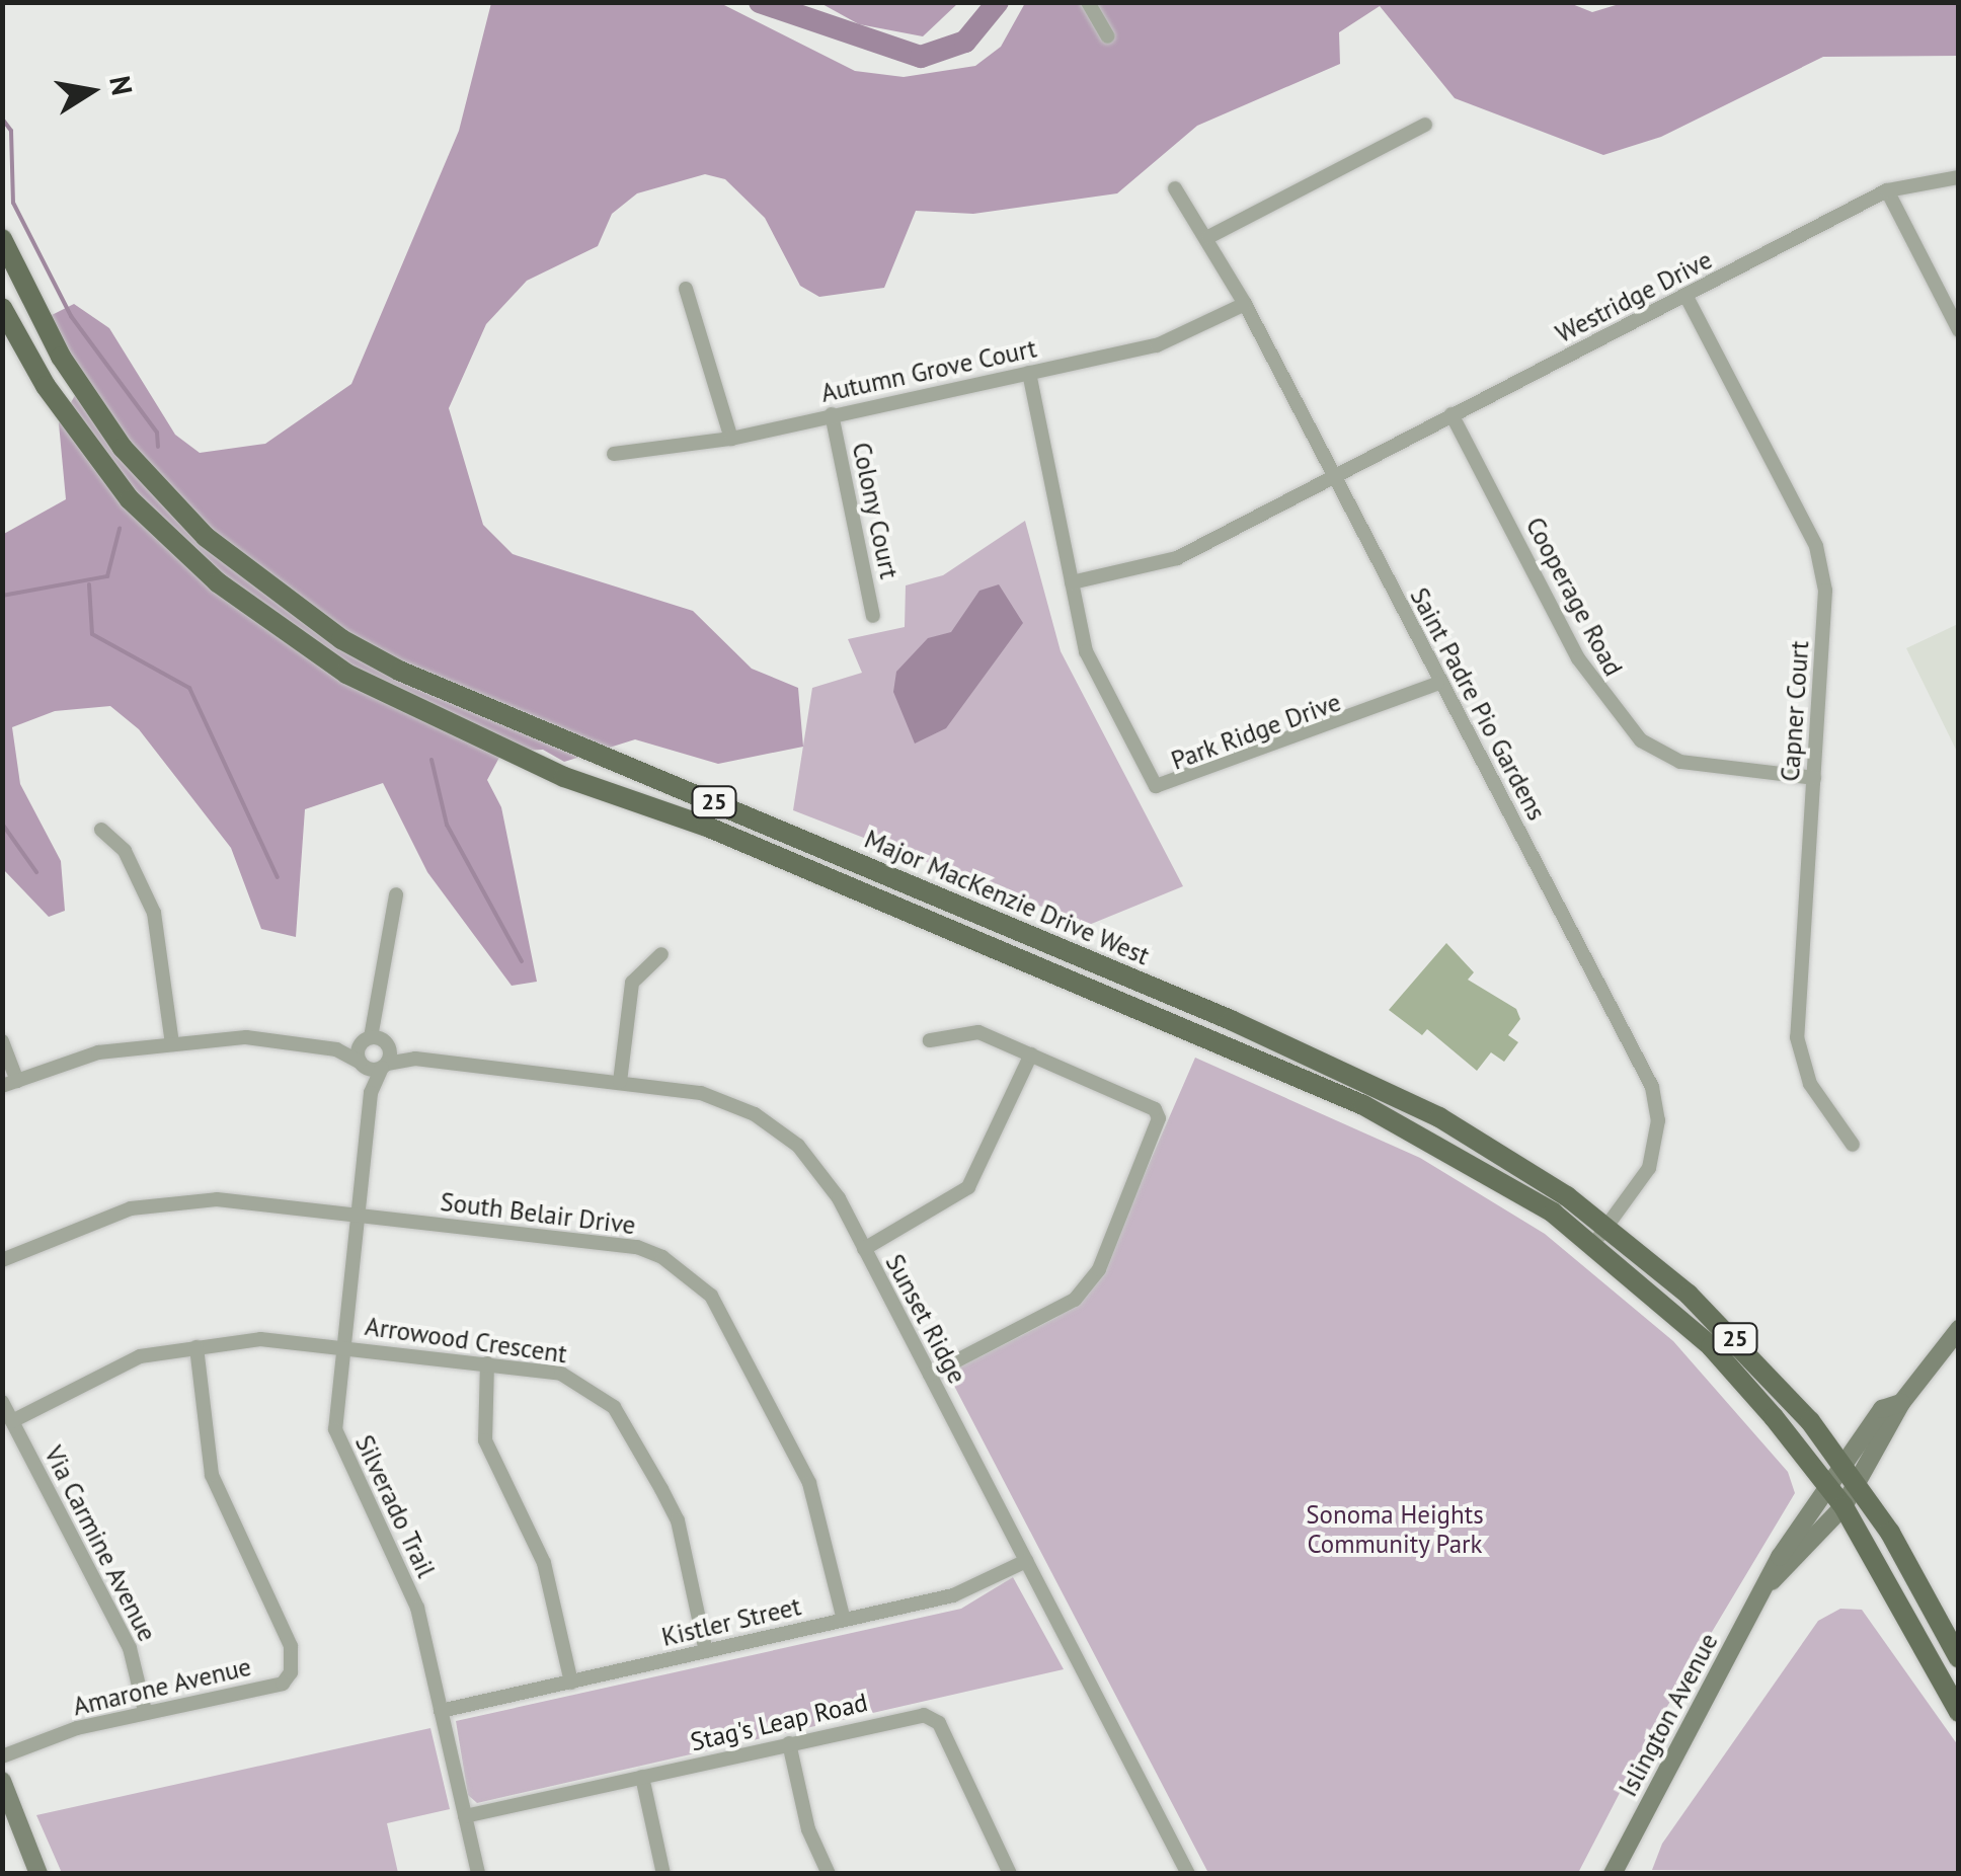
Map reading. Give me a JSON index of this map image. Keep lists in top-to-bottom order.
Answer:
{
  "streets": {
    "main road": ["25", "Major MacKenzie Drive West", "Islington Avenue"],
    "street": [
      "Westridge Drive",
      "Autumn Grove Court",
      "Colony Court",
      "Cooperage Road",
      "Saint Padre Pio Gardens",
      "Capner Court",
      "Park Ridge Drive",
      "South Belair Drive",
      "Sunset Ridge",
      "Arrowood Crescent",
      "Silverado Trail",
      "Via Carmine Avenue",
      "Kistler Street",
      "Amarone Avenue",
      "Stag's Leap Road"
    ]
  },
  "crossings": [
    ["Westridge Drive", "Cooperage Road"],
    ["Westridge Drive", "Saint Padre Pio Gardens"],
    ["Westridge Drive", "Capner Court"],
    ["Westridge Drive", "Park Ridge Drive"],
    ["Autumn Grove Court", "Colony Court"],
    ["Autumn Grove Court", "Saint Padre Pio Gardens"],
    ["Autumn Grove Court", "Park Ridge Drive"],
    ["Cooperage Road", "Capner Court"],
    ["Saint Padre Pio Gardens", "Park Ridge Drive"],
    ["Saint Padre Pio Gardens", "Major MacKenzie Drive West"],
    ["Major MacKenzie Drive West", "Islington Avenue"],
    ["South Belair Drive", "Silverado Trail"],
    ["South Belair Drive", "Kistler Street"],
    ["Sunset Ridge", "Silverado Trail"],
    ["Sunset Ridge", "Kistler Street"],
    ["Arrowood Crescent", "Silverado Trail"],
    ["Arrowood Crescent", "Via Carmine Avenue"],
    ["Arrowood Crescent", "Kistler Street"],
    ["Arrowood Crescent", "Amarone Avenue"],
    ["Silverado Trail", "Kistler Street"],
    ["Silverado Trail", "Stag's Leap Road"],
    ["Via Carmine Avenue", "Amarone Avenue"]
  ],
  "parks": ["Sonoma Heights Community Park"],
  "north": "right"
}
